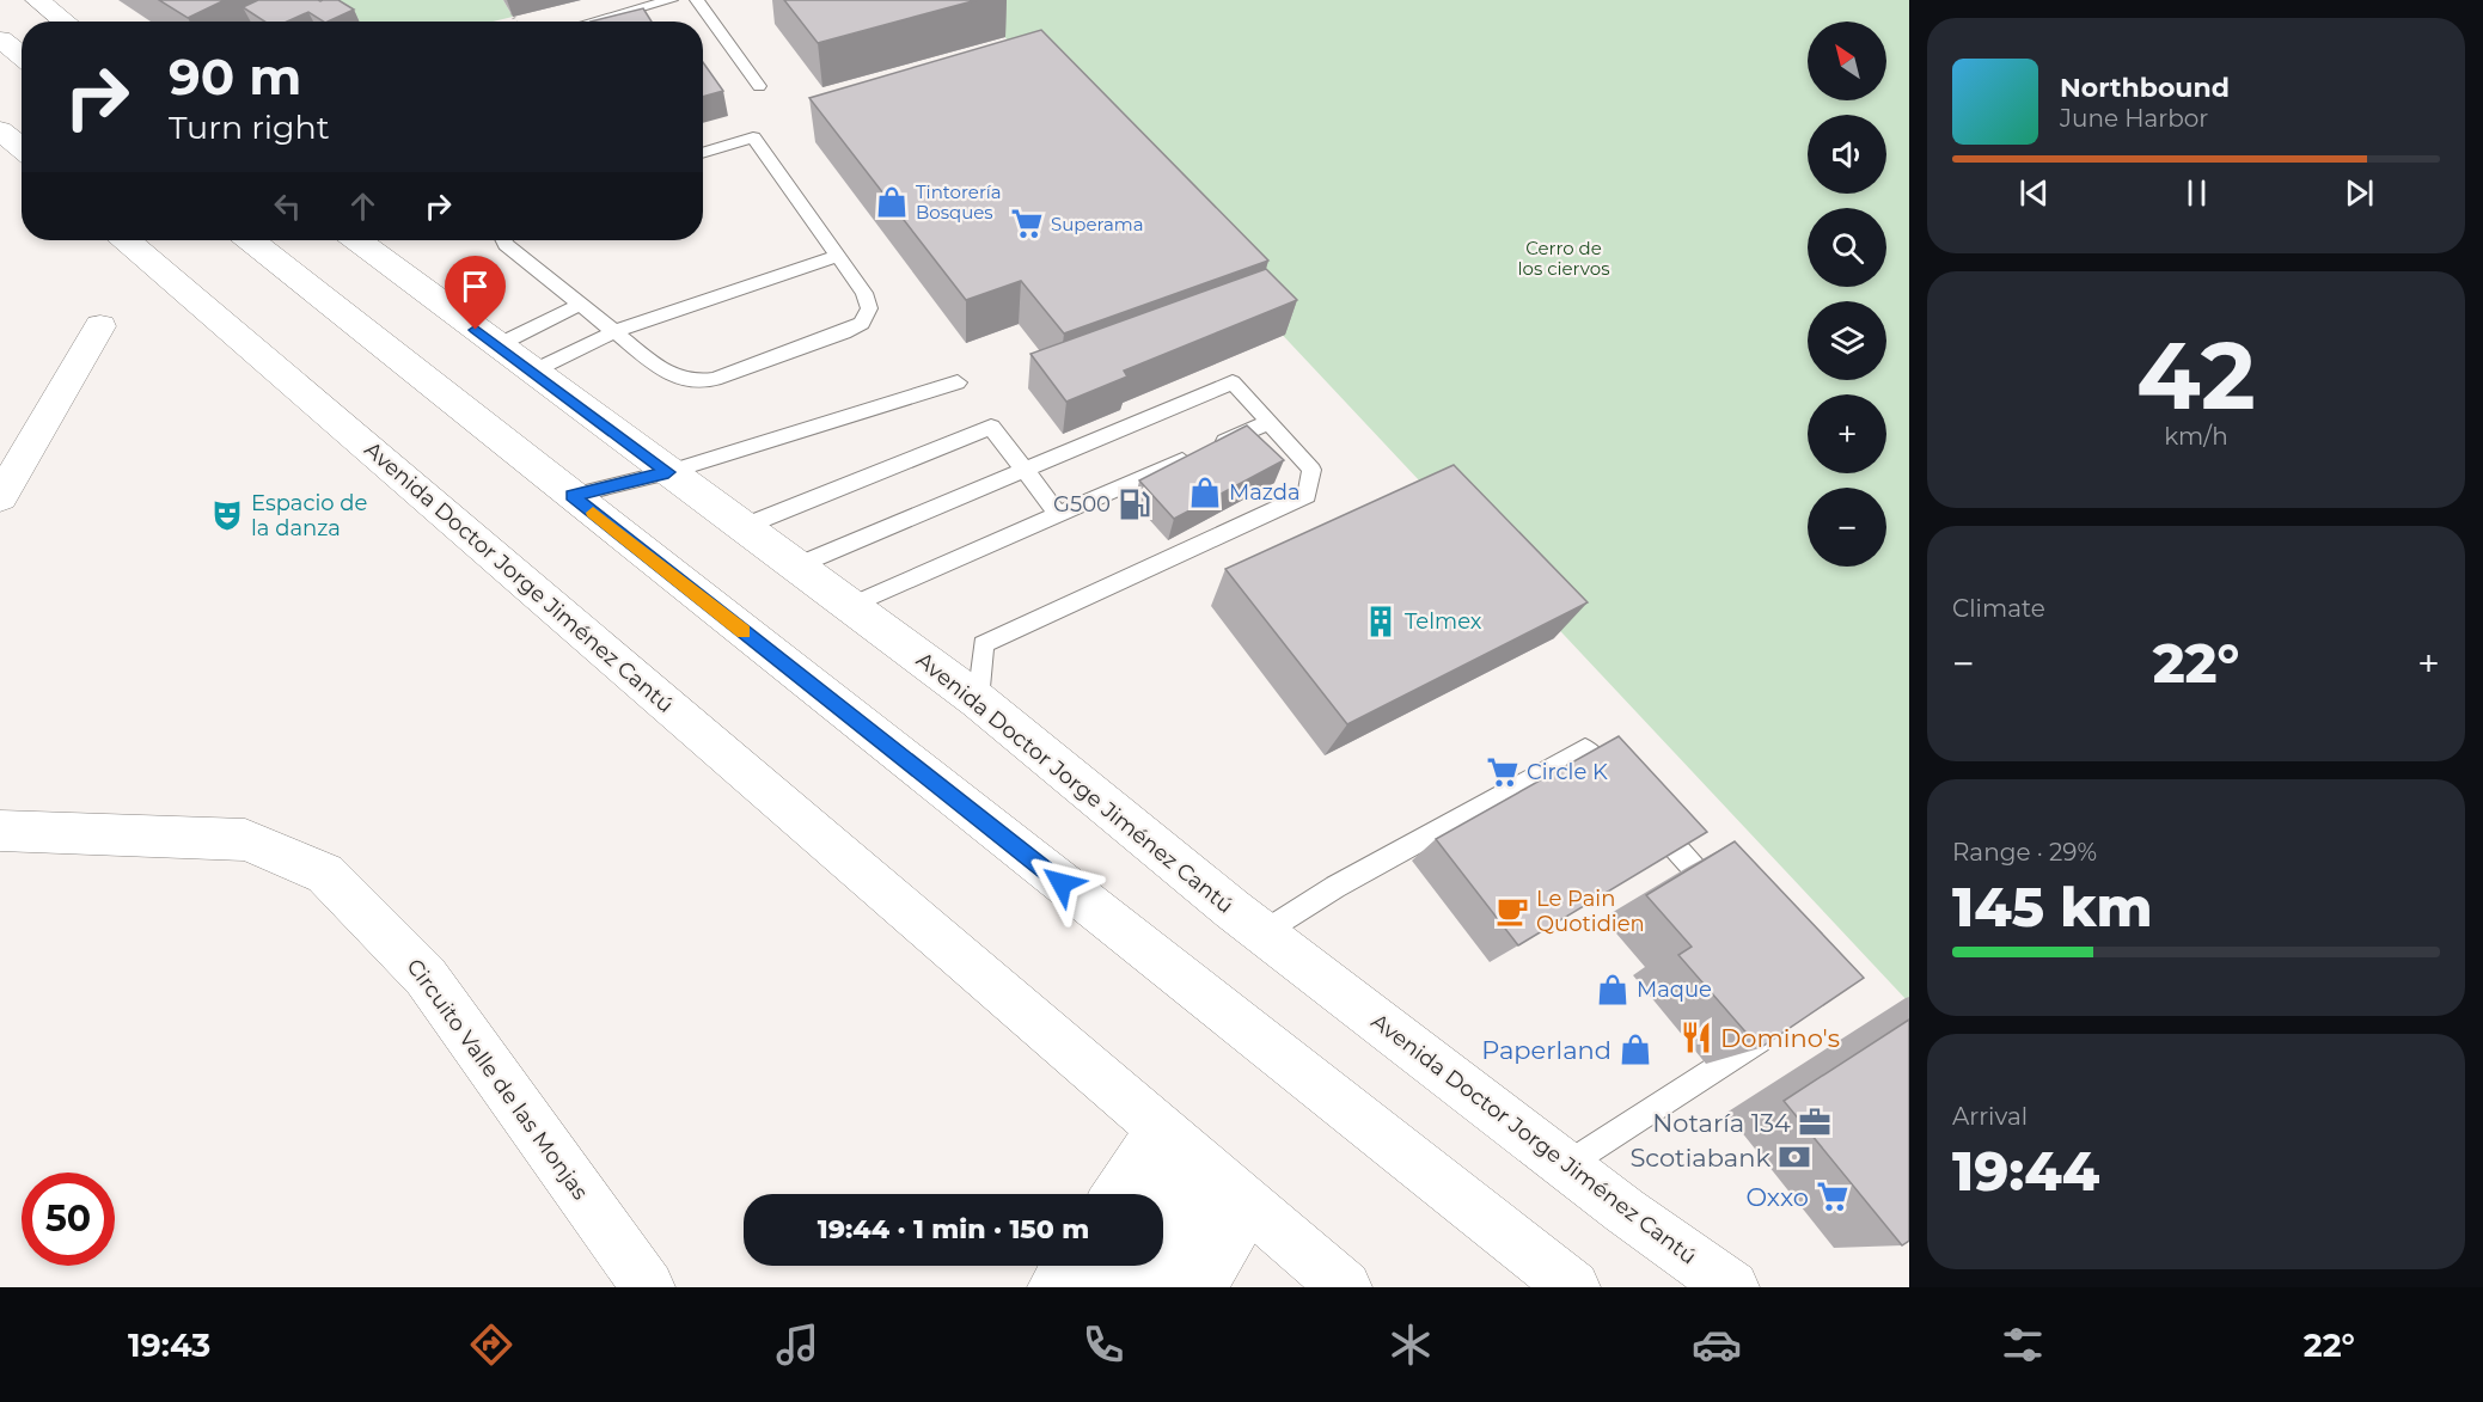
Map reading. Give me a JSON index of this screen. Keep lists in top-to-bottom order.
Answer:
{
  "streets": {
    "main road": ["Avenida Doctor Jorge Jiménez Cantú", "Circuito Valle de las Monjas"]
  },
  "parks": ["Cerro de los ciervos"],
  "places": {
    "shop": [
      "Tintorería Bosques",
      "Mazda",
      "Maque",
      "Paperland"
    ],
    "supermarket": ["Superama", "Circle K", "Oxxo"],
    "fuel station": ["G500"],
    "theatre": ["Espacio de la danza"],
    "building": ["Telmex"],
    "cafe": ["Le Pain Quotidien"],
    "restaurant": ["Domino's"],
    "office": ["Notaría 134"],
    "bank": ["Scotiabank"]
  },
  "north": "top left",
  "page": {
    "map_buttons": ["+", "−"],
    "turn": ["90 m", "Turn right"],
    "song": ["Northbound", "June Harbor"],
    "tile": [
      ["42", "km/h"],
      "Climate",
      ["Range · 29%", "145 km"],
      ["Arrival", "19:44"]
    ],
    "heat": ["−", "22°", "+"],
    "limit": "50",
    "trip": "19:44 · 1 min · 150 m",
    "tabs": ["19:43", "22°"]
  }
}
